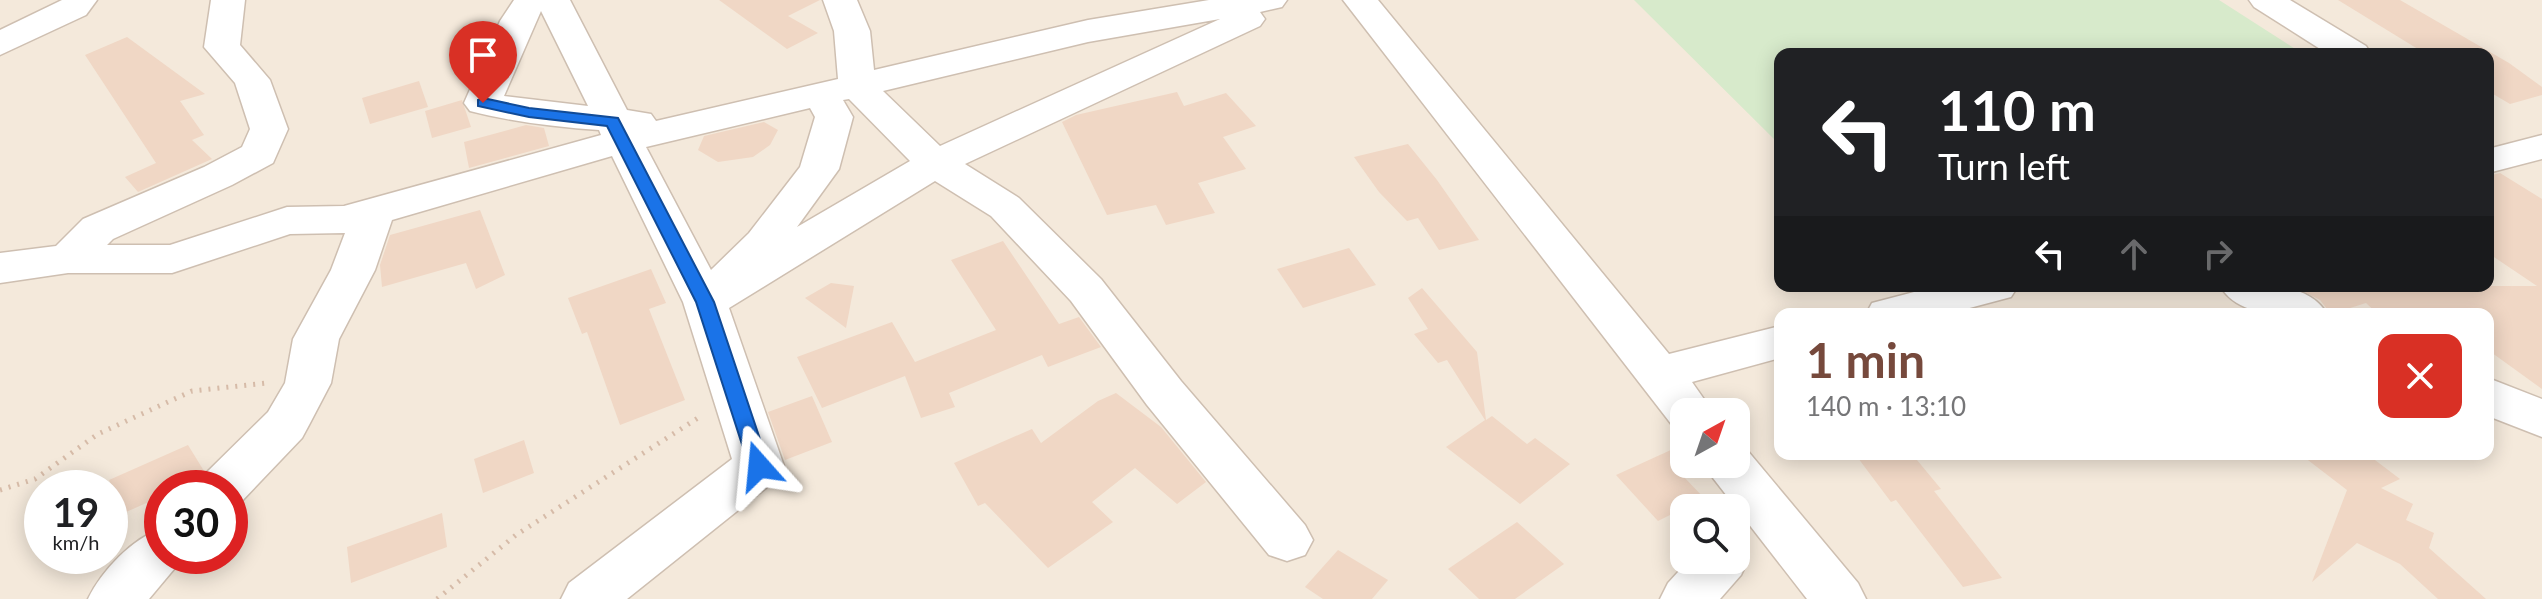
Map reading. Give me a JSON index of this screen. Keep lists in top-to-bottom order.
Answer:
{
  "north": "top right",
  "page": {
    "turn": ["110 m", "Turn left"],
    "heading": ["1 min", "140 m · 13:10"],
    "speed": "19 km/h",
    "limit": "30"
  }
}
